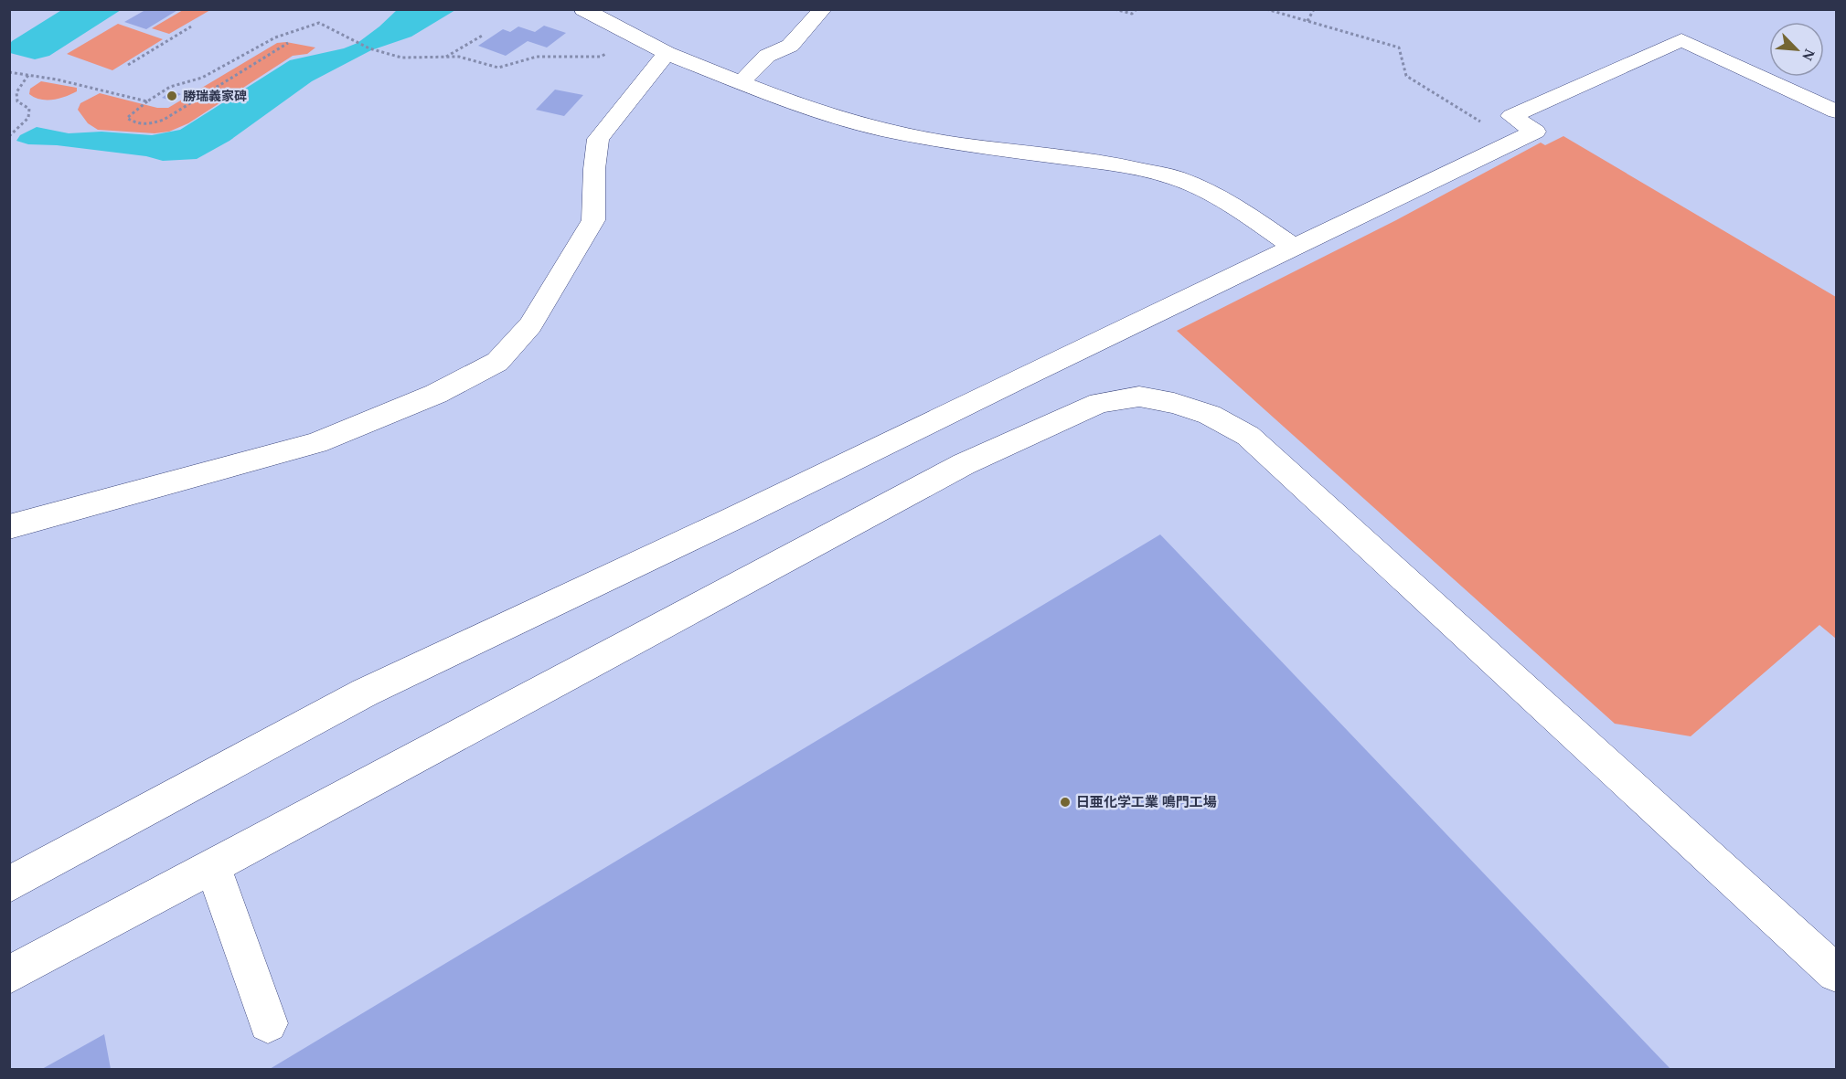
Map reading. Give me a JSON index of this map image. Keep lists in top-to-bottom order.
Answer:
{
  "places": ["勝瑞義家碑", "日亜化学工業 鳴門工場"],
  "north": "bottom right"
}
